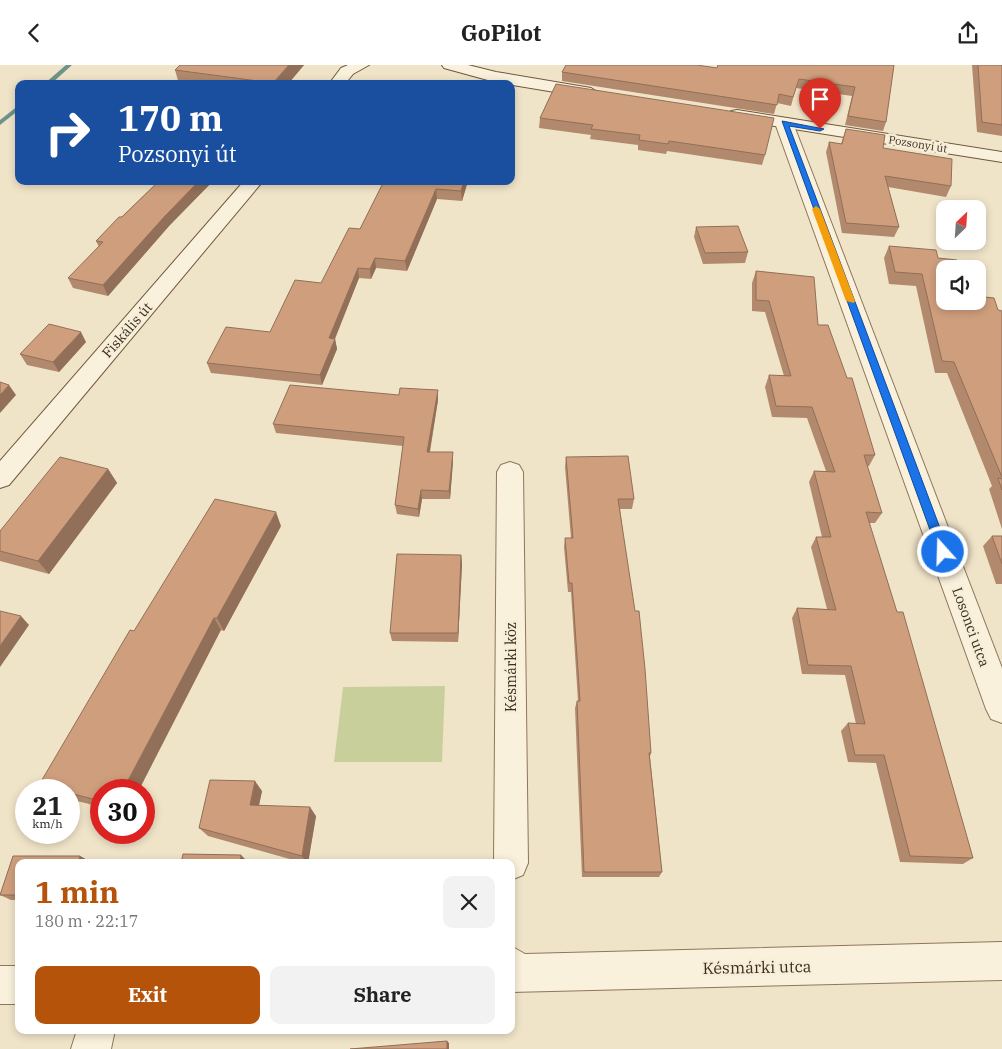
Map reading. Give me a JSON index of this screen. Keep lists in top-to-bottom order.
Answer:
{
  "streets": {
    "street": [
      "Pozsonyi út",
      "Fiskális út",
      "Losonci utca",
      "Késmárki köz",
      "Késmárki utca"
    ]
  },
  "crossings": [
    ["Pozsonyi út", "Losonci utca"]
  ],
  "north": "top right",
  "page": {
    "header": "GoPilot",
    "turn": ["170 m", "Pozsonyi út"],
    "speed": "21 km/h",
    "limit": "30",
    "heading": ["1 min", "180 m · 22:17"],
    "buttons": ["Exit", "Share"]
  }
}
